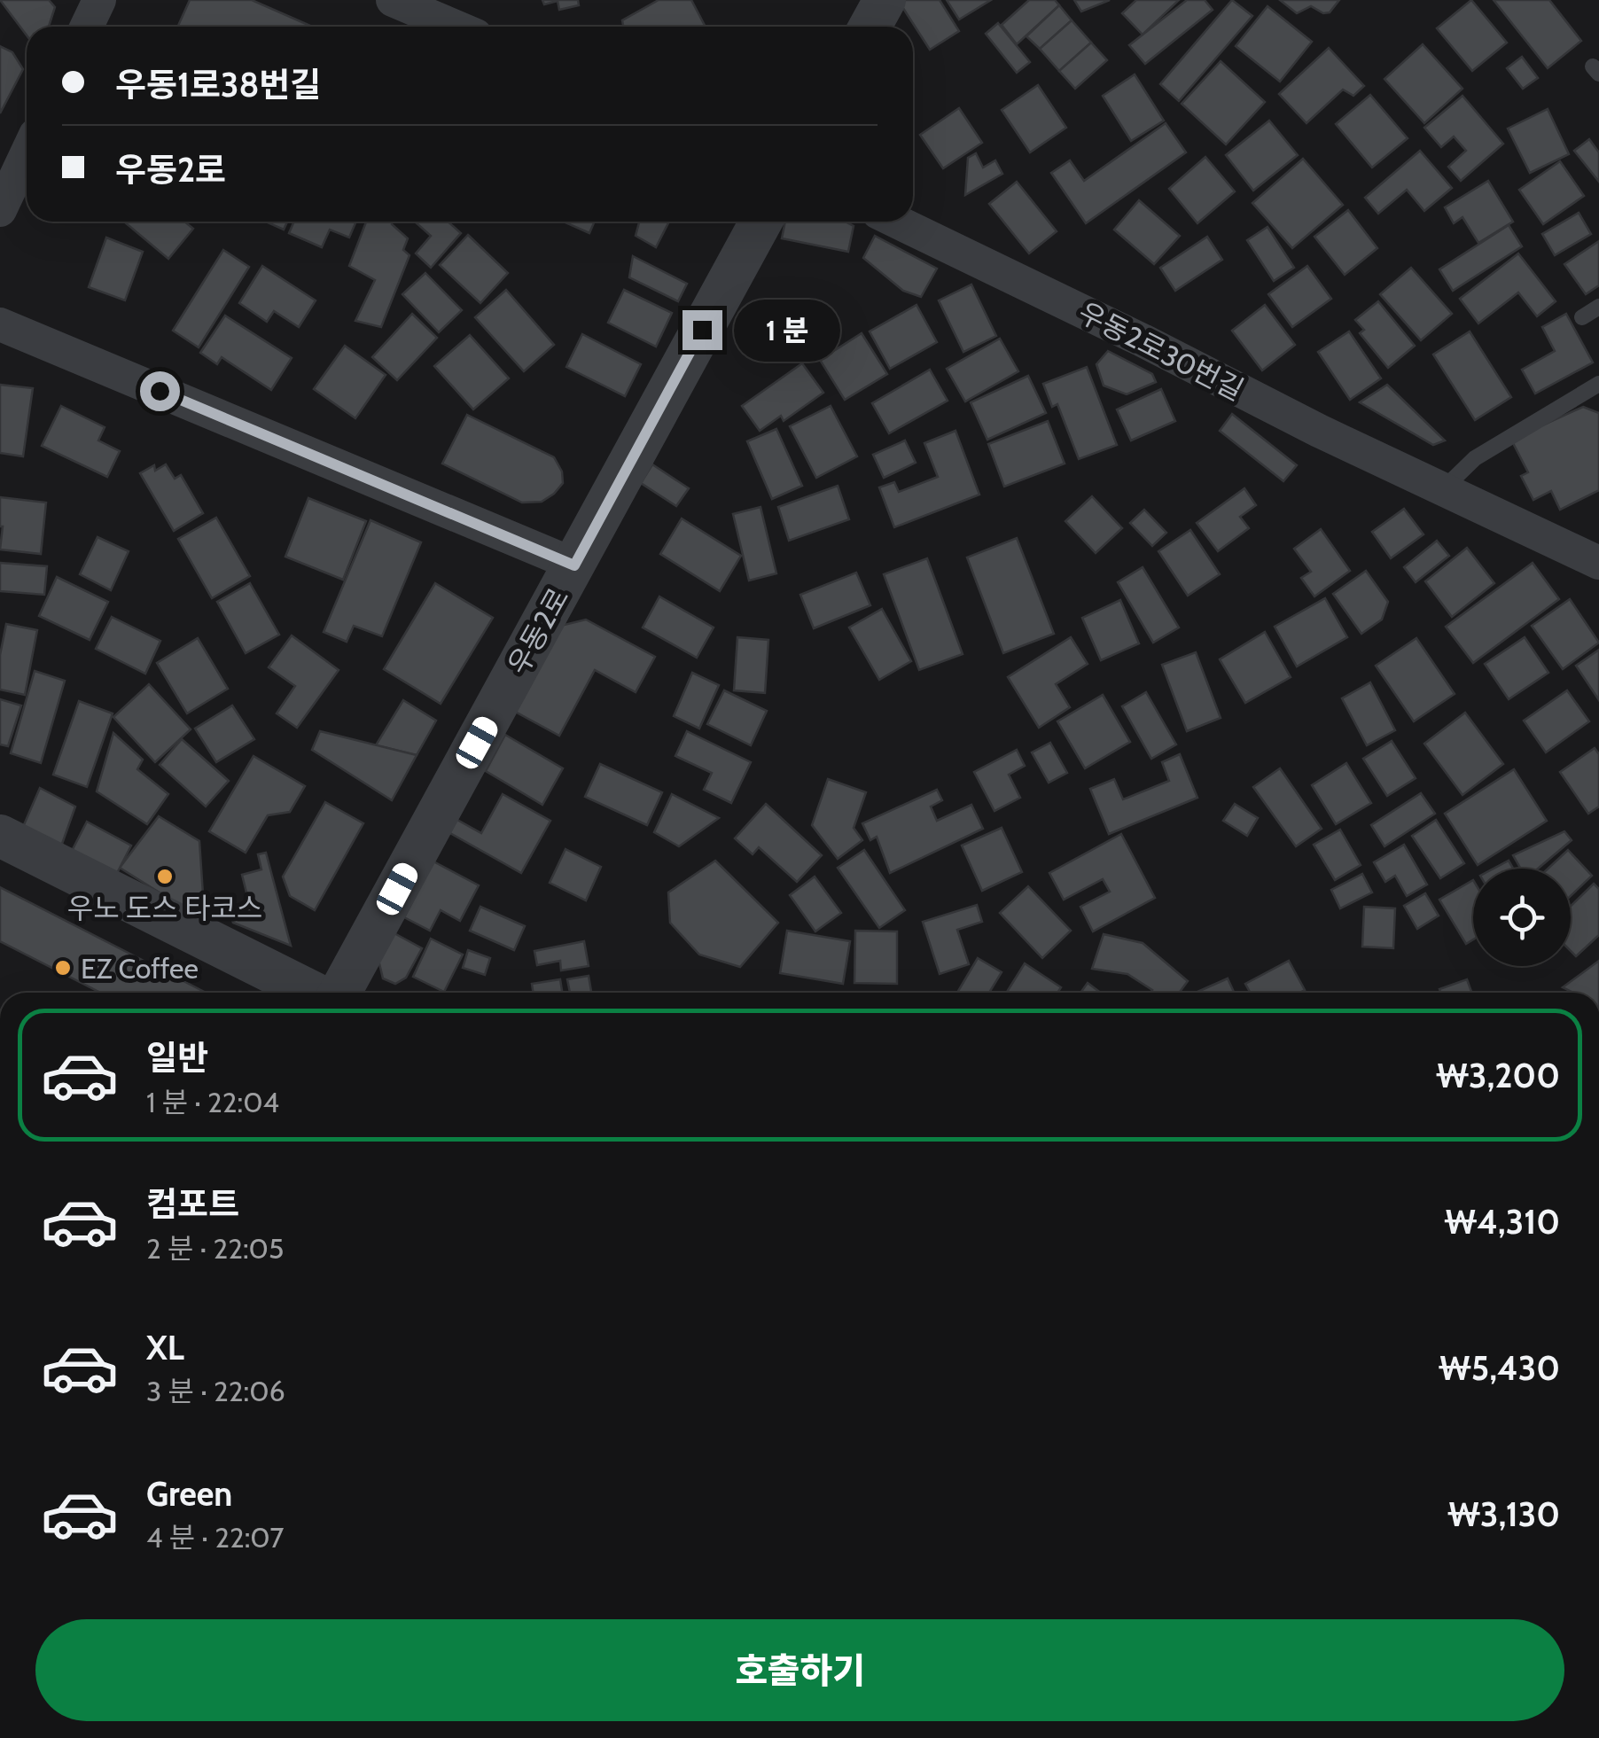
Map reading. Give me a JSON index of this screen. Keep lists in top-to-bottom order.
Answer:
{
  "streets": {
    "street": ["우동2로30번길", "우동2로"]
  },
  "places": ["우노 도스 타코스", "EZ Coffee"],
  "page": {
    "banner": ["우동1로38번길", "우동2로"],
    "bubble": "1 분",
    "list": [
      {
        "name": "일반",
        "note": "1 분 · 22:04",
        "value": "₩3,200"
      },
      {
        "name": "컴포트",
        "note": "2 분 · 22:05",
        "value": "₩4,310"
      },
      {
        "name": "XL",
        "note": "3 분 · 22:06",
        "value": "₩5,430"
      },
      {
        "name": "Green",
        "note": "4 분 · 22:07",
        "value": "₩3,130"
      }
    ],
    "buttons": "호출하기"
  }
}
